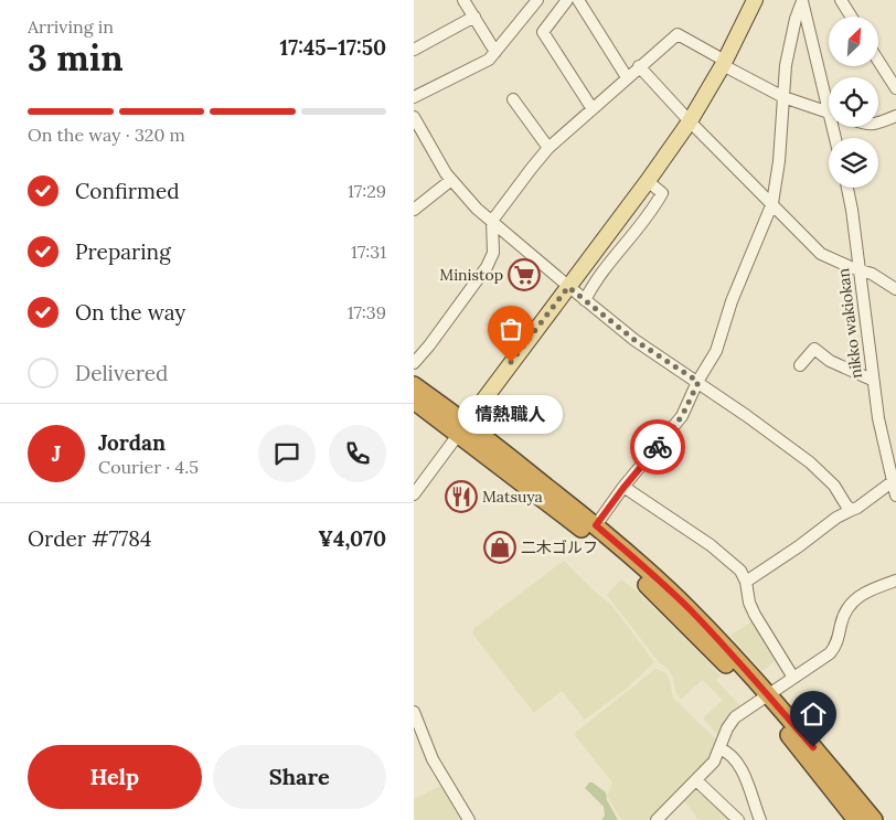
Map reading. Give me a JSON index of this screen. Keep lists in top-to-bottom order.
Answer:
{
  "streets": {
    "street": ["nikko wakiokan"]
  },
  "places": {
    "supermarket": ["Ministop"],
    "other": ["情熱職人"],
    "restaurant": ["Matsuya"],
    "shop": ["二木ゴルフ"]
  },
  "north": "top right",
  "page": {
    "heading": ["3 min", "Arriving in", "17:45–17:50"],
    "panel": [
      "Jordan",
      "Courier · 4.5",
      "Order #7784",
      "¥4,070"
    ],
    "bar": "On the way · 320 m",
    "list": [
      ["Confirmed", "17:29"],
      ["Preparing", "17:31"],
      ["On the way", "17:39"],
      "Delivered"
    ],
    "bubble": "情熱職人",
    "round": "J",
    "buttons": ["Help", "Share"]
  }
}
